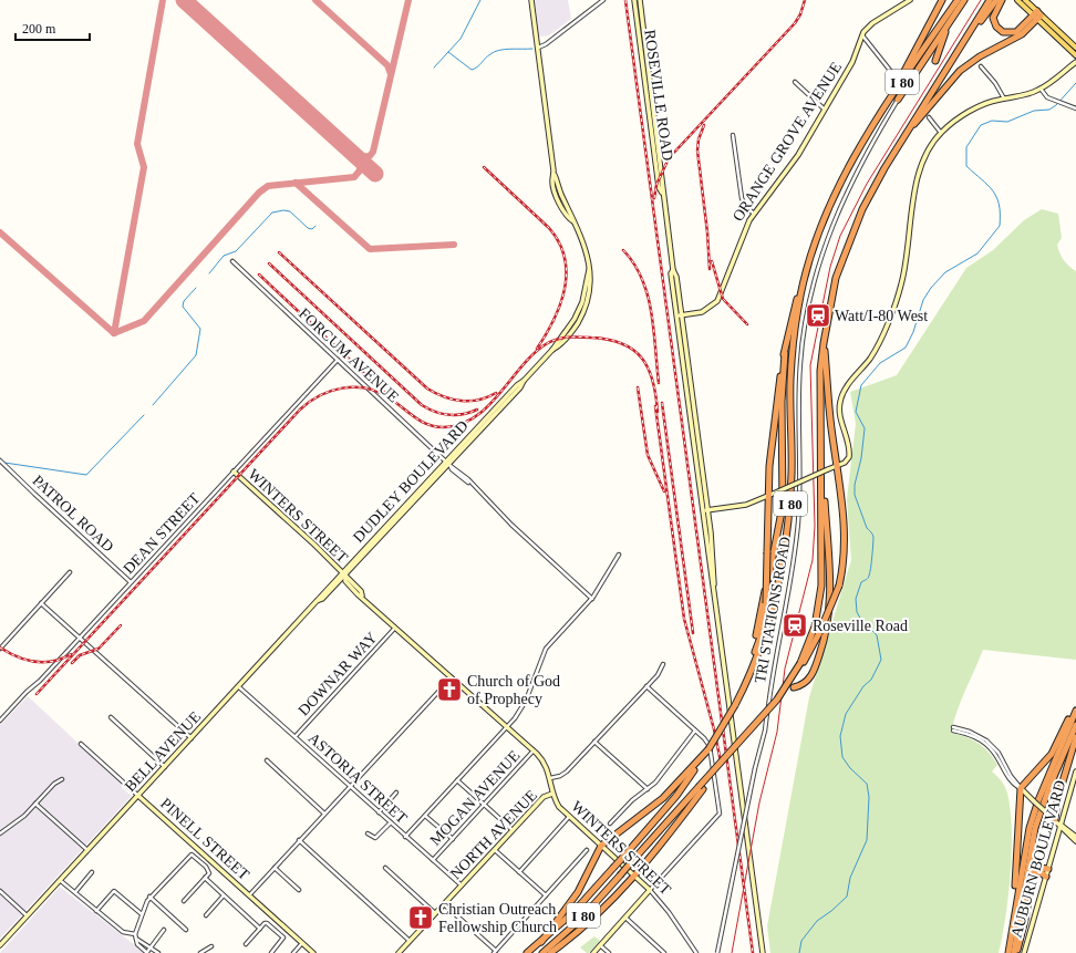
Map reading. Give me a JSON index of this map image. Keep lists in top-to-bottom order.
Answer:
{
  "streets": {
    "highway": ["I 80"],
    "main road": [
      "ROSEVILLE ROAD",
      "ORANGE GROVE AVENUE",
      "DUDLEY BOULEVARD",
      "WINTERS STREET",
      "BELL AVENUE",
      "NORTH AVENUE",
      "PINELL STREET",
      "AUBURN BOULEVARD"
    ],
    "street": [
      "FORCUM AVENUE",
      "PATROL ROAD",
      "DEAN STREET",
      "TRI STATIONS ROAD",
      "DOWNAR WAY",
      "ASTORIA STREET",
      "MOGAN AVENUE"
    ]
  },
  "crossings": [
    ["ROSEVILLE ROAD", "ORANGE GROVE AVENUE"],
    ["FORCUM AVENUE", "DUDLEY BOULEVARD"],
    ["FORCUM AVENUE", "DEAN STREET"],
    ["DUDLEY BOULEVARD", "WINTERS STREET"],
    ["DUDLEY BOULEVARD", "BELL AVENUE"],
    ["PATROL ROAD", "DEAN STREET"],
    ["WINTERS STREET", "DEAN STREET"],
    ["WINTERS STREET", "DOWNAR WAY"],
    ["WINTERS STREET", "MOGAN AVENUE"],
    ["WINTERS STREET", "NORTH AVENUE"],
    ["DOWNAR WAY", "ASTORIA STREET"],
    ["BELL AVENUE", "ASTORIA STREET"],
    ["BELL AVENUE", "PINELL STREET"],
    ["ASTORIA STREET", "MOGAN AVENUE"],
    ["ASTORIA STREET", "NORTH AVENUE"]
  ],
  "places": {
    "station": ["Watt/I-80 West", "Roseville Road"],
    "church": ["Church of God of Prophecy", "Christian Outreach Fellowship Church"]
  },
  "scale_bar": "200 m"
}
